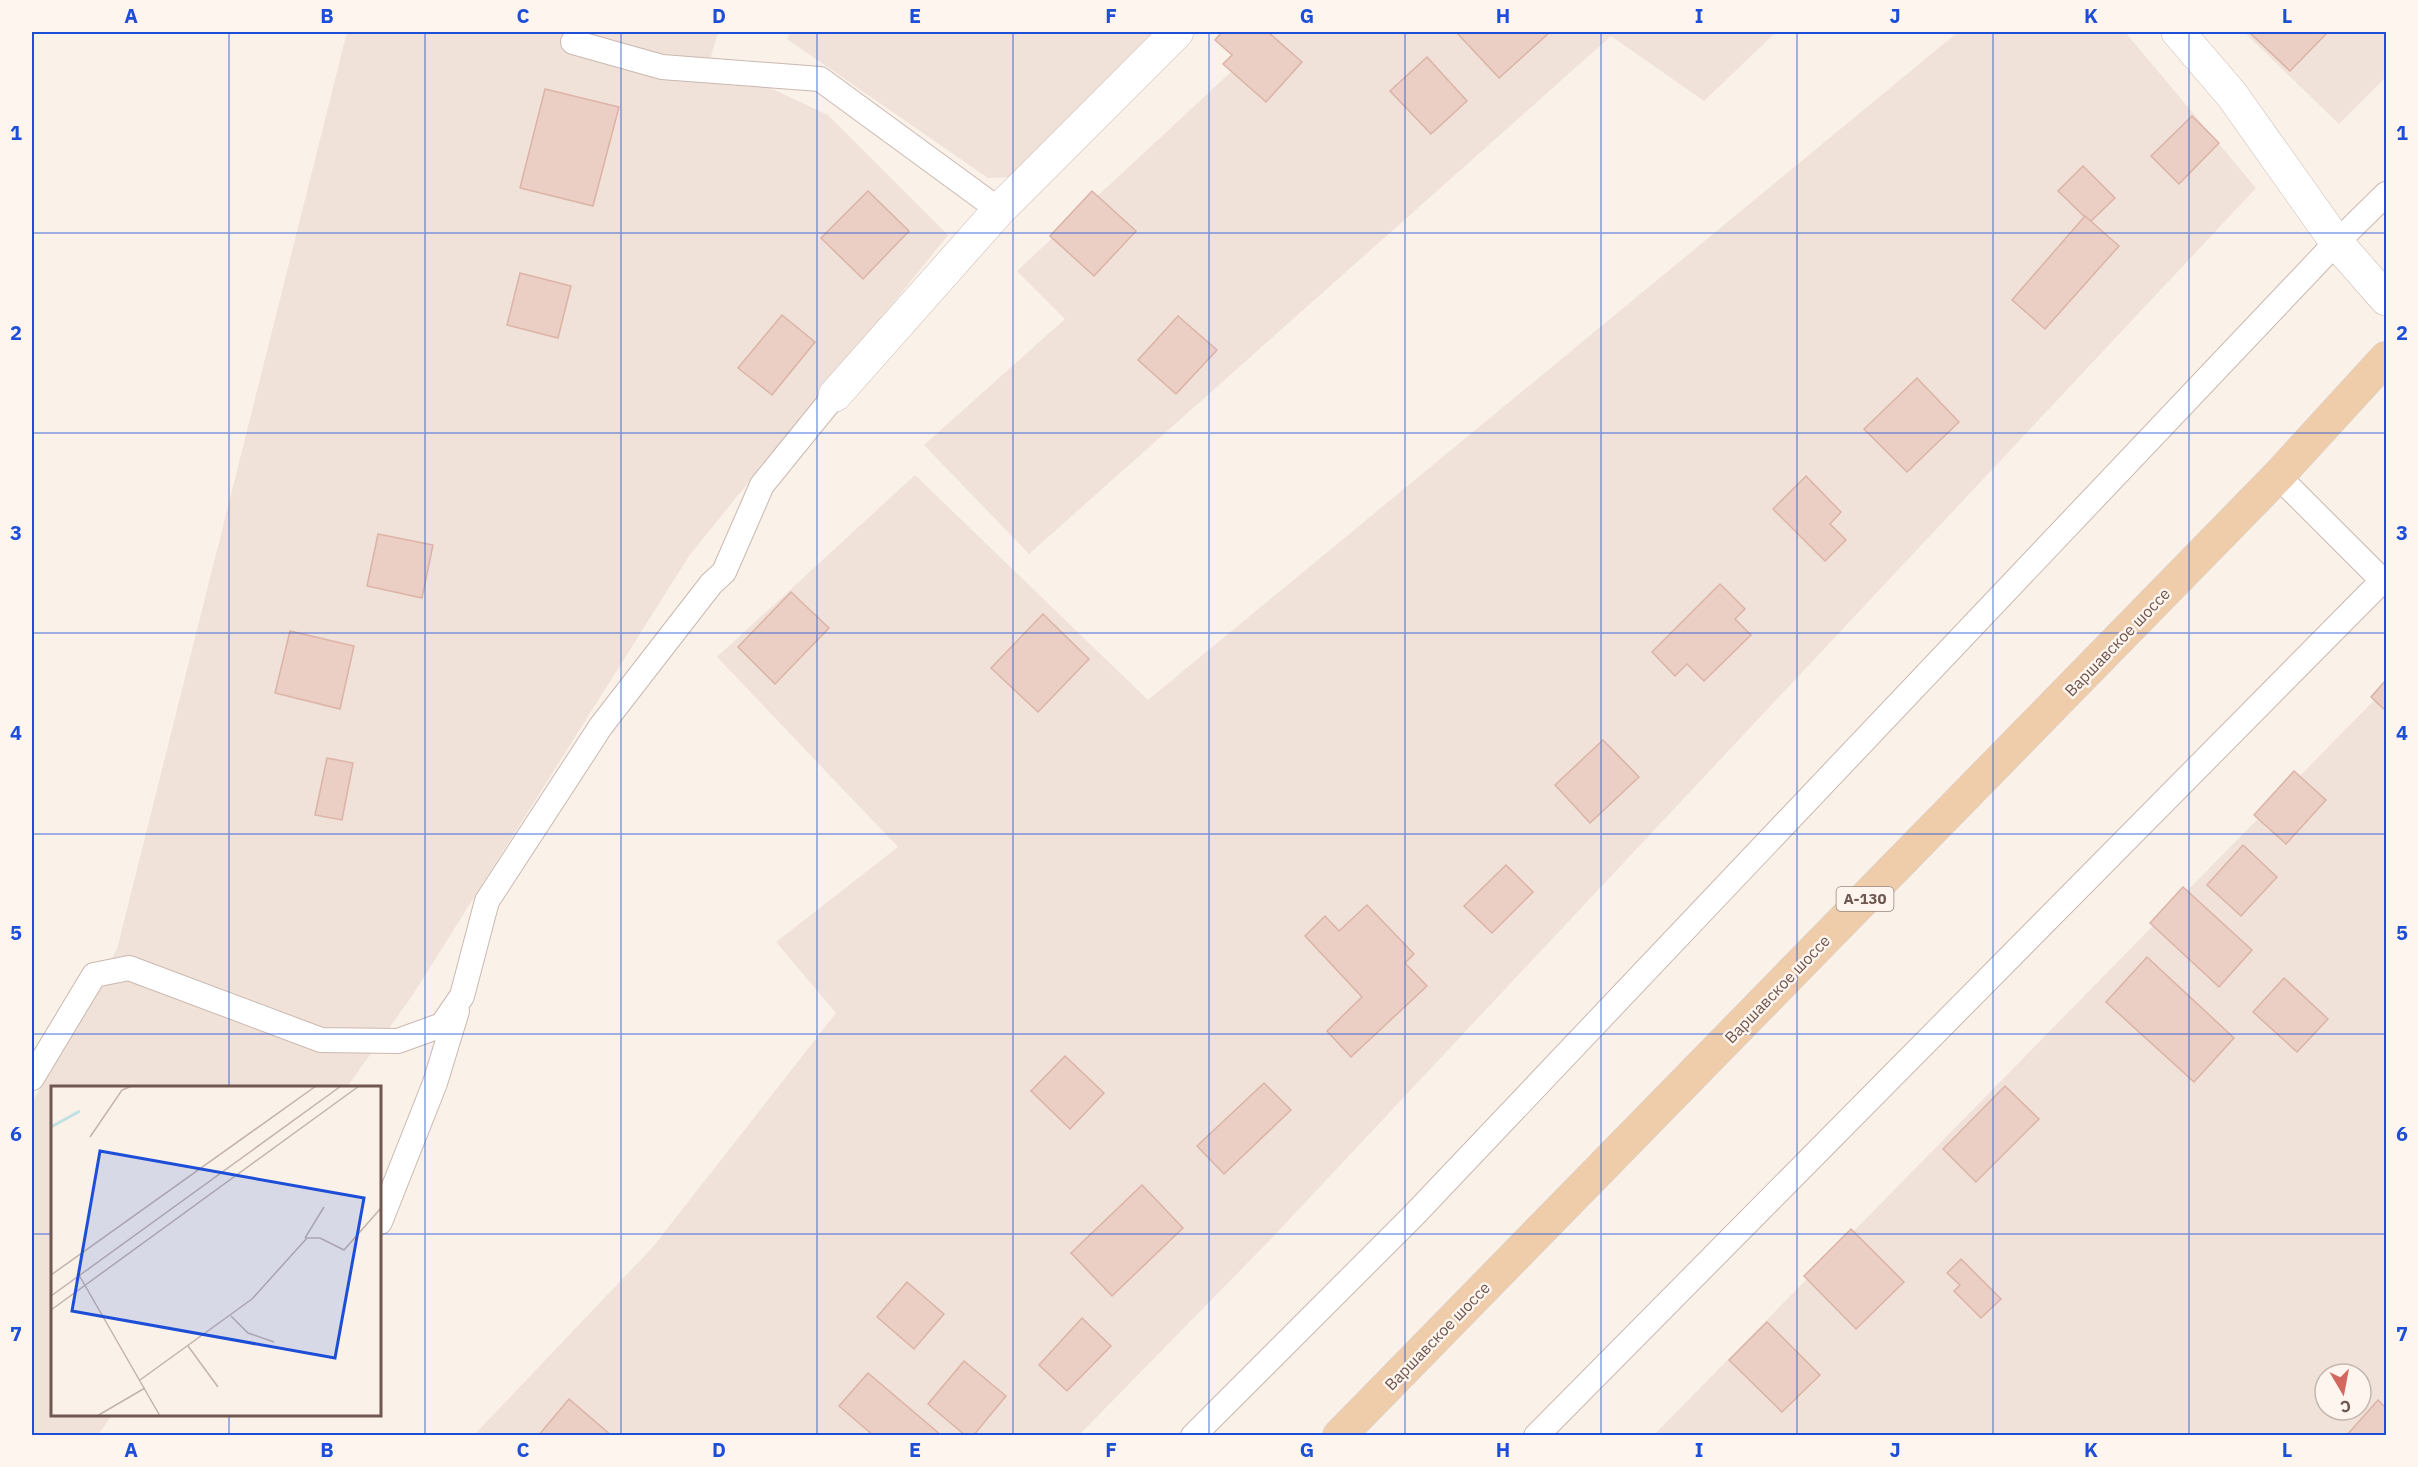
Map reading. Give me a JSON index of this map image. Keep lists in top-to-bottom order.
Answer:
{
  "streets": {
    "main road": ["Варшавское шоссе", "А-130"]
  },
  "north": "bottom",
  "grid": {
    "columns": [
      "A",
      "B",
      "C",
      "D",
      "E",
      "F",
      "G",
      "H",
      "I",
      "J",
      "K",
      "L"
    ],
    "rows": [
      "1",
      "2",
      "3",
      "4",
      "5",
      "6",
      "7"
    ]
  }
}
